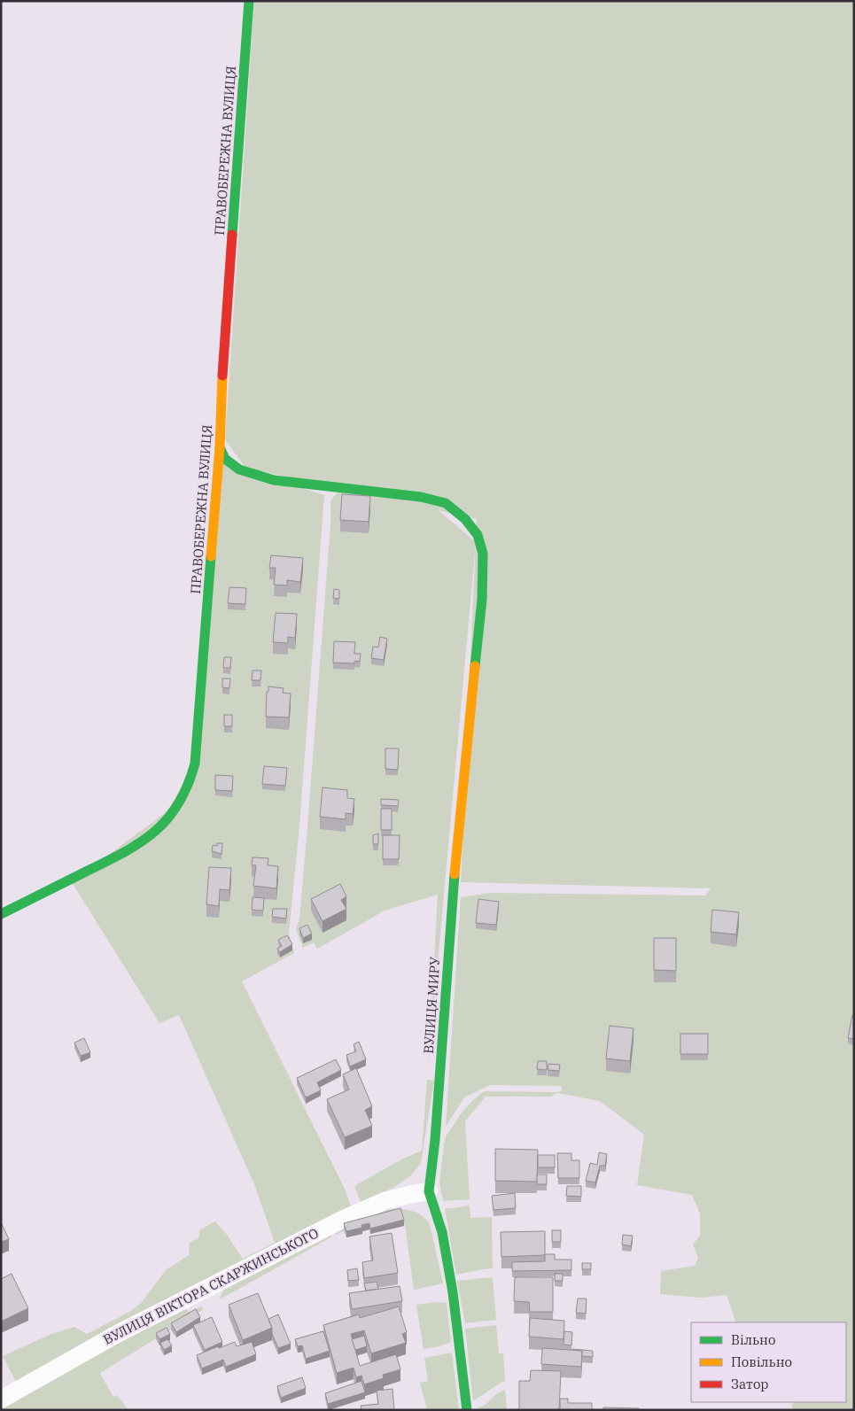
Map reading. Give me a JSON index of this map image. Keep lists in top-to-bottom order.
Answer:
{
  "streets": {
    "street": ["ПРАВОБЕРЕЖНА ВУЛИЦЯ", "ВУЛИЦЯ МИРУ", "ВУЛИЦЯ ВІКТОРА СКАРЖИНСЬКОГО"]
  },
  "crossings": [
    ["ВУЛИЦЯ МИРУ", "ВУЛИЦЯ ВІКТОРА СКАРЖИНСЬКОГО"]
  ],
  "legend": ["Вільно", "Повільно", "Затор"]
}
